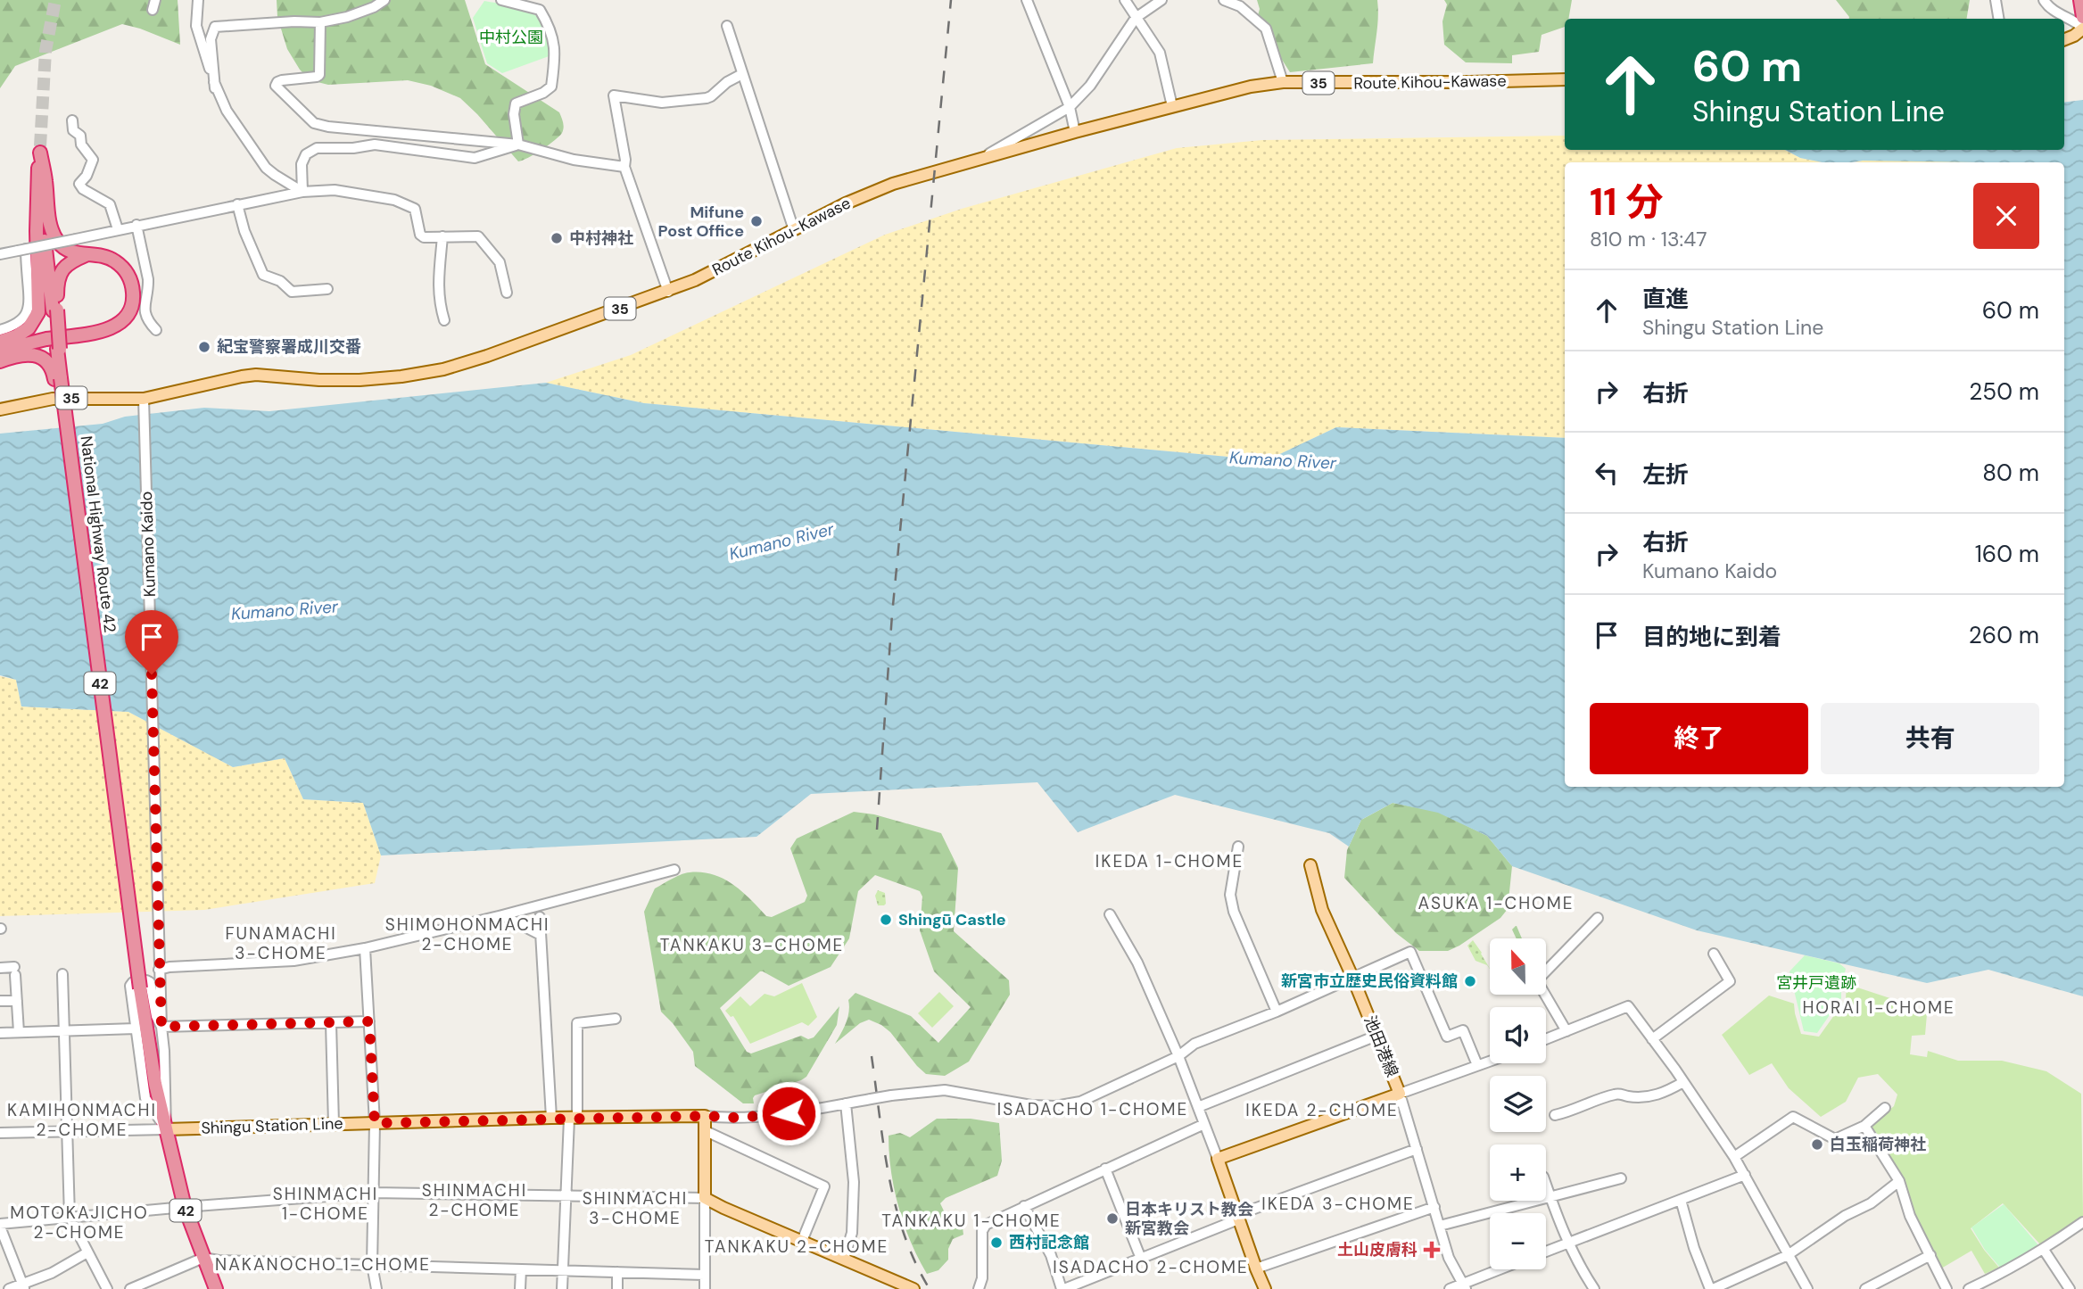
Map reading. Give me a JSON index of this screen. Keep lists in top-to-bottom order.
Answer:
{
  "streets": {
    "highway": ["National Highway Route 42", "42"],
    "main road": [
      "Route Kihou-Kawase",
      "35",
      "池田港線",
      "Shingu Station Line"
    ],
    "street": ["Kumano Kaido"]
  },
  "crossings": [
    ["Route Kihou-Kawase", "Kumano Kaido"],
    ["National Highway Route 42", "42"],
    ["National Highway Route 42", "Shingu Station Line"]
  ],
  "districts": [
    "IKEDA 1-CHOME",
    "ASUKA 1-CHOME",
    "SHIMOHONMACHI 2-CHOME",
    "FUNAMACHI 3-CHOME",
    "TANKAKU 3-CHOME",
    "HORAI 1-CHOME",
    "ISADACHO 1-CHOME",
    "KAMIHONMACHI 2-CHOME",
    "IKEDA 2-CHOME",
    "SHINMACHI 2-CHOME",
    "SHINMACHI 1-CHOME",
    "SHINMACHI 3-CHOME",
    "IKEDA 3-CHOME",
    "MOTOKAJICHO 2-CHOME",
    "TANKAKU 1-CHOME",
    "TANKAKU 2-CHOME",
    "NAKANOCHO 1-CHOME",
    "ISADACHO 2-CHOME"
  ],
  "water": ["Kumano River"],
  "parks": ["中村公園", "宮井戸遺跡"],
  "places": {
    "other": [
      "Mifune Post Office",
      "中村神社",
      "紀宝警察署成川交番",
      "Shingū Castle",
      "新宮市立歴史民俗資料館",
      "白玉稲荷神社",
      "日本キリスト教会 新宮教会",
      "西村記念館"
    ],
    "health": ["土山皮膚科"]
  },
  "north": "top",
  "page": {
    "turn": ["60 m", "Shingu Station Line"],
    "heading": ["11 分", "810 m · 13:47"],
    "list": [
      {
        "name": "直進",
        "note": "Shingu Station Line",
        "value": "60 m"
      },
      {
        "name": "右折",
        "value": "250 m"
      },
      {
        "name": "左折",
        "value": "80 m"
      },
      {
        "name": "右折",
        "note": "Kumano Kaido",
        "value": "160 m"
      },
      {
        "name": "目的地に到着",
        "value": "260 m"
      }
    ],
    "buttons": ["終了", "共有"],
    "map_buttons": ["+", "−"]
  }
}
